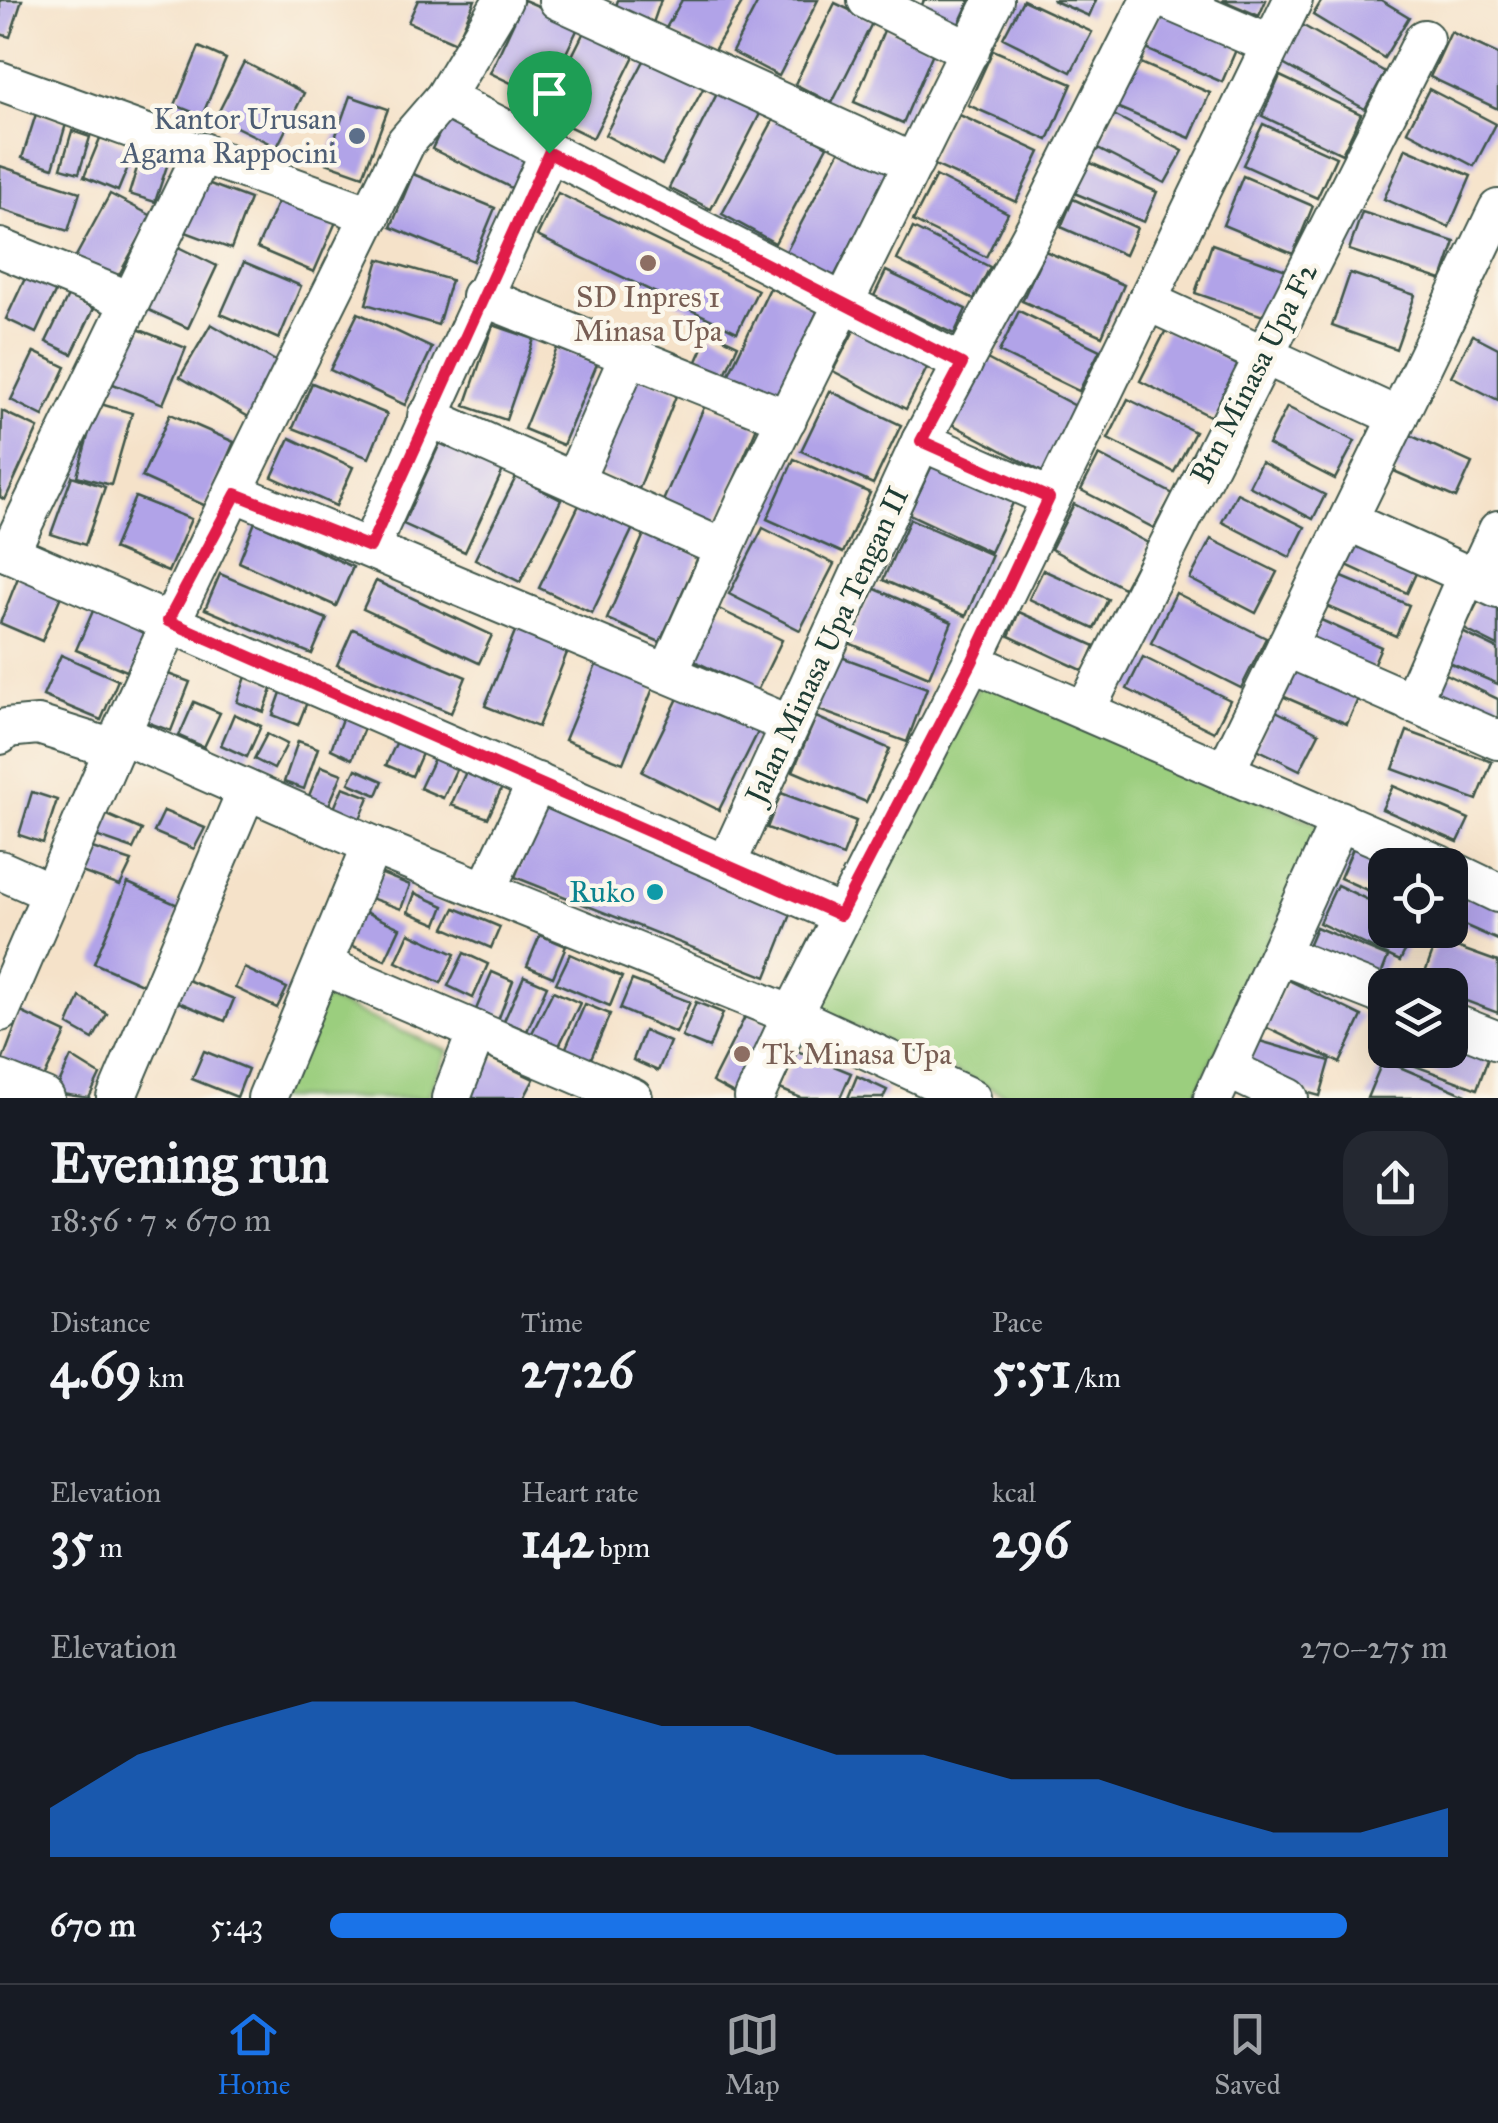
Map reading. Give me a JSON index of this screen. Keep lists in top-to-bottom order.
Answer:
{
  "streets": {
    "street": ["Btn Minasa Upa F2", "Jalan Minasa Upa Tengan II"]
  },
  "places": [
    "Kantor Urusan Agama Rappocini",
    "SD Inpres 1 Minasa Upa",
    "Ruko",
    "Tk Minasa Upa"
  ],
  "page": {
    "heading": ["Evening run", "18:56 · 7 × 670 m"],
    "stats": [
      ["Distance", "4.69 km"],
      ["Time", "27:26"],
      ["Pace", "5:51 /km"],
      ["Elevation", "35 m"],
      ["Heart rate", "142 bpm"],
      ["kcal", "296"]
    ],
    "chart": ["Elevation", "270–275 m"],
    "list": [
      {
        "name": "670 m",
        "note": "5:43"
      }
    ],
    "tabs": ["Home", "Map", "Saved"]
  }
}
